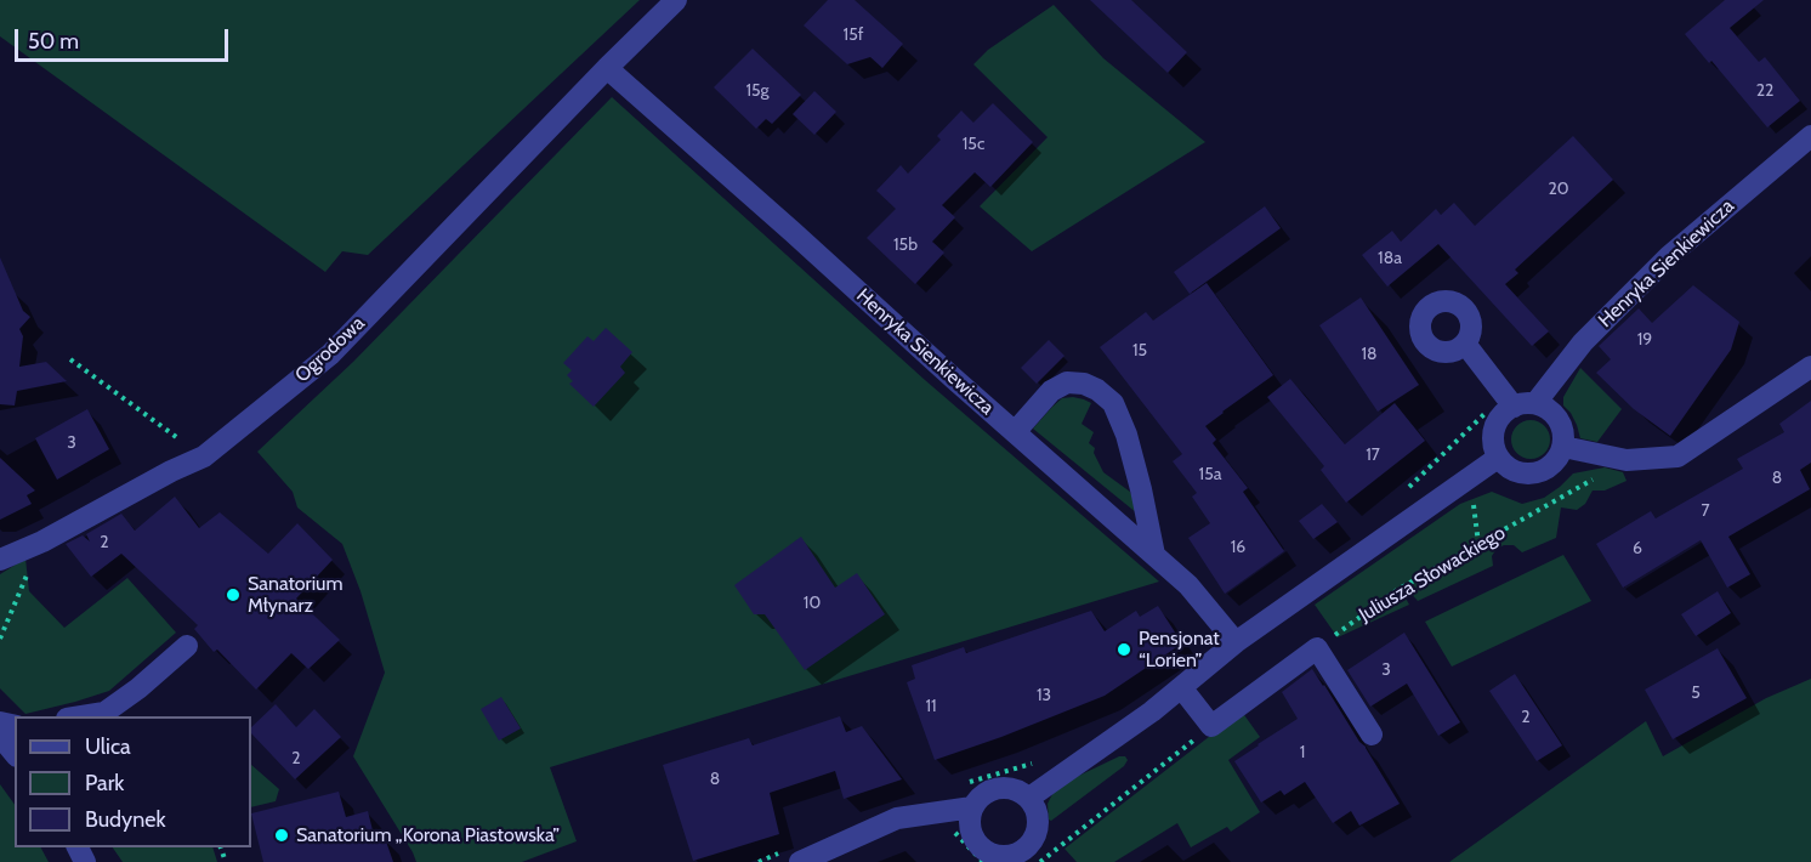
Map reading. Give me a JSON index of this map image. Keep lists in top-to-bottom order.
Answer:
{
  "streets": {
    "street": ["Henryka Sienkiewicza", "Ogrodowa"],
    "path": ["Juliusza Słowackiego"]
  },
  "crossings": [
    ["Henryka Sienkiewicza", "Ogrodowa"]
  ],
  "places": ["Sanatorium Młynarz", "Pensjonat “Lorien”", "Sanatorium „Korona Piastowska”"],
  "house_numbers": [
    "15f",
    "15g",
    "22",
    "15c",
    "20",
    "15b",
    "18a",
    "19",
    "15",
    "18",
    "3",
    "17",
    "15a",
    "8",
    "7",
    "2",
    "16",
    "6",
    "10",
    "3",
    "5",
    "13",
    "11",
    "2",
    "1",
    "2",
    "8"
  ],
  "legend": ["Ulica", "Park", "Budynek"],
  "scale_bar": "50 m"
}
